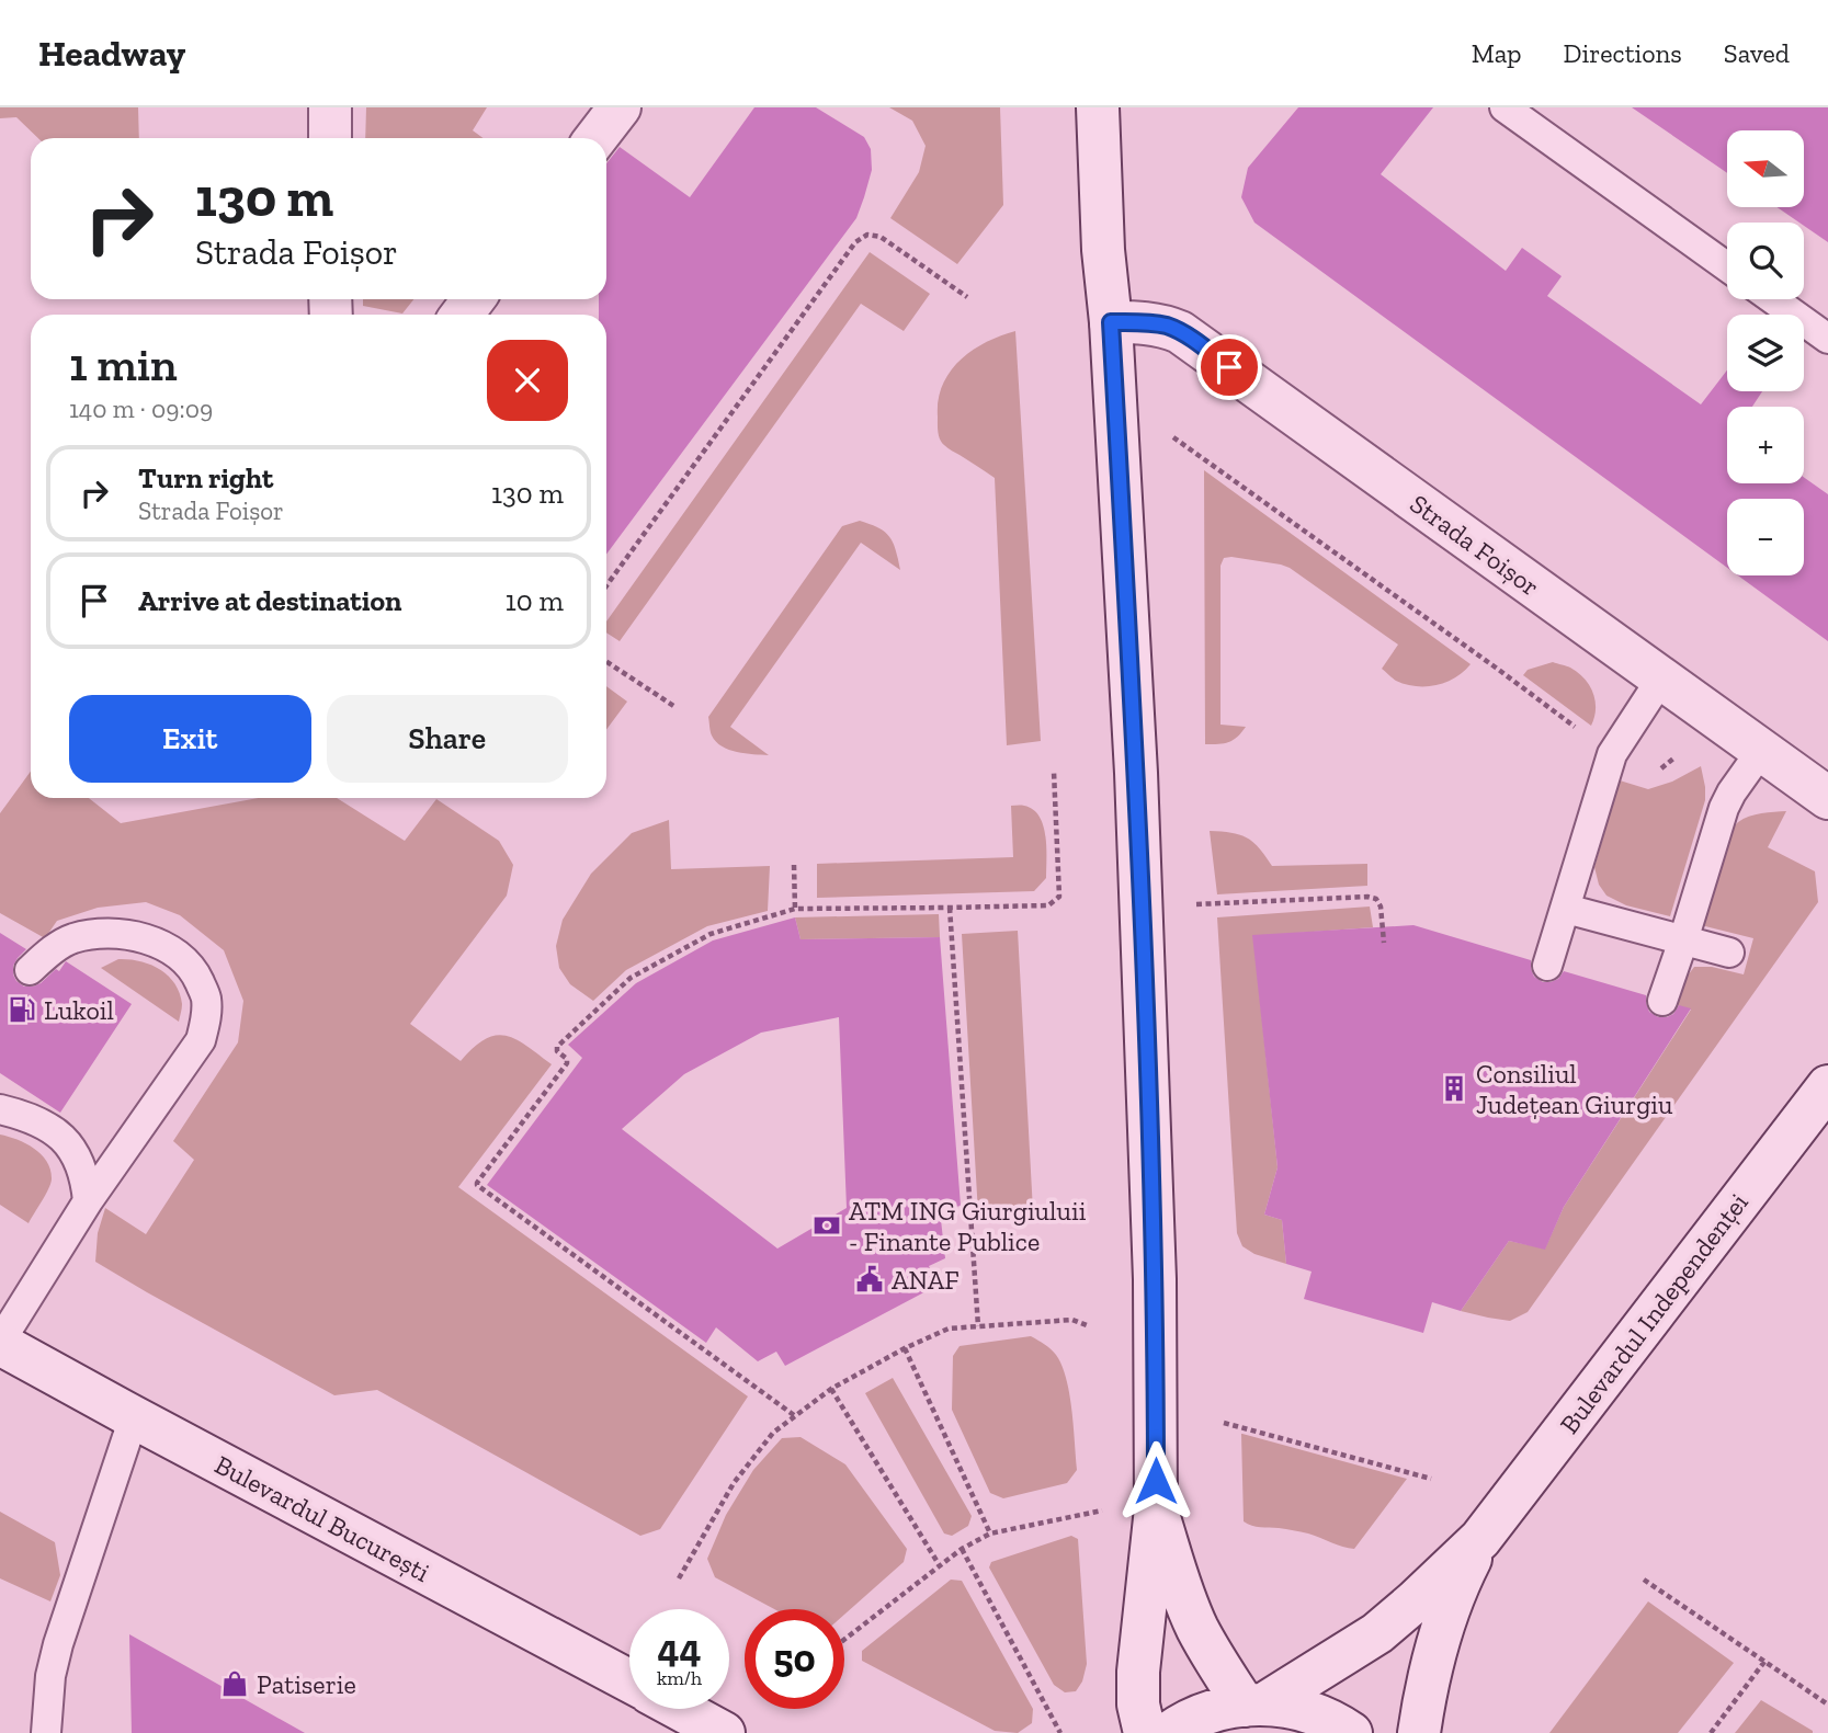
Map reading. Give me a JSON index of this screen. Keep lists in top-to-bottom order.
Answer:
{
  "streets": {
    "main road": ["Strada Foișor", "Bulevardul Independenței", "Bulevardul București"]
  },
  "places": {
    "fuel station": ["Lukoil"],
    "building": ["Consiliul Județean Giurgiu"],
    "bank": ["ATM ING Giurgiuluii - Finante Publice"],
    "public building": ["ANAF"],
    "shop": ["Patiserie"]
  },
  "north": "left",
  "page": {
    "header": "Headway",
    "nav": ["Map", "Directions", "Saved"],
    "map_buttons": ["+", "−"],
    "turn": ["130 m", "Strada Foișor"],
    "heading": ["1 min", "140 m · 09:09"],
    "list": [
      {
        "name": "Turn right",
        "note": "Strada Foișor",
        "value": "130 m"
      },
      {
        "name": "Arrive at destination",
        "value": "10 m"
      }
    ],
    "buttons": ["Exit", "Share"],
    "speed": "44 km/h",
    "limit": "50"
  }
}
